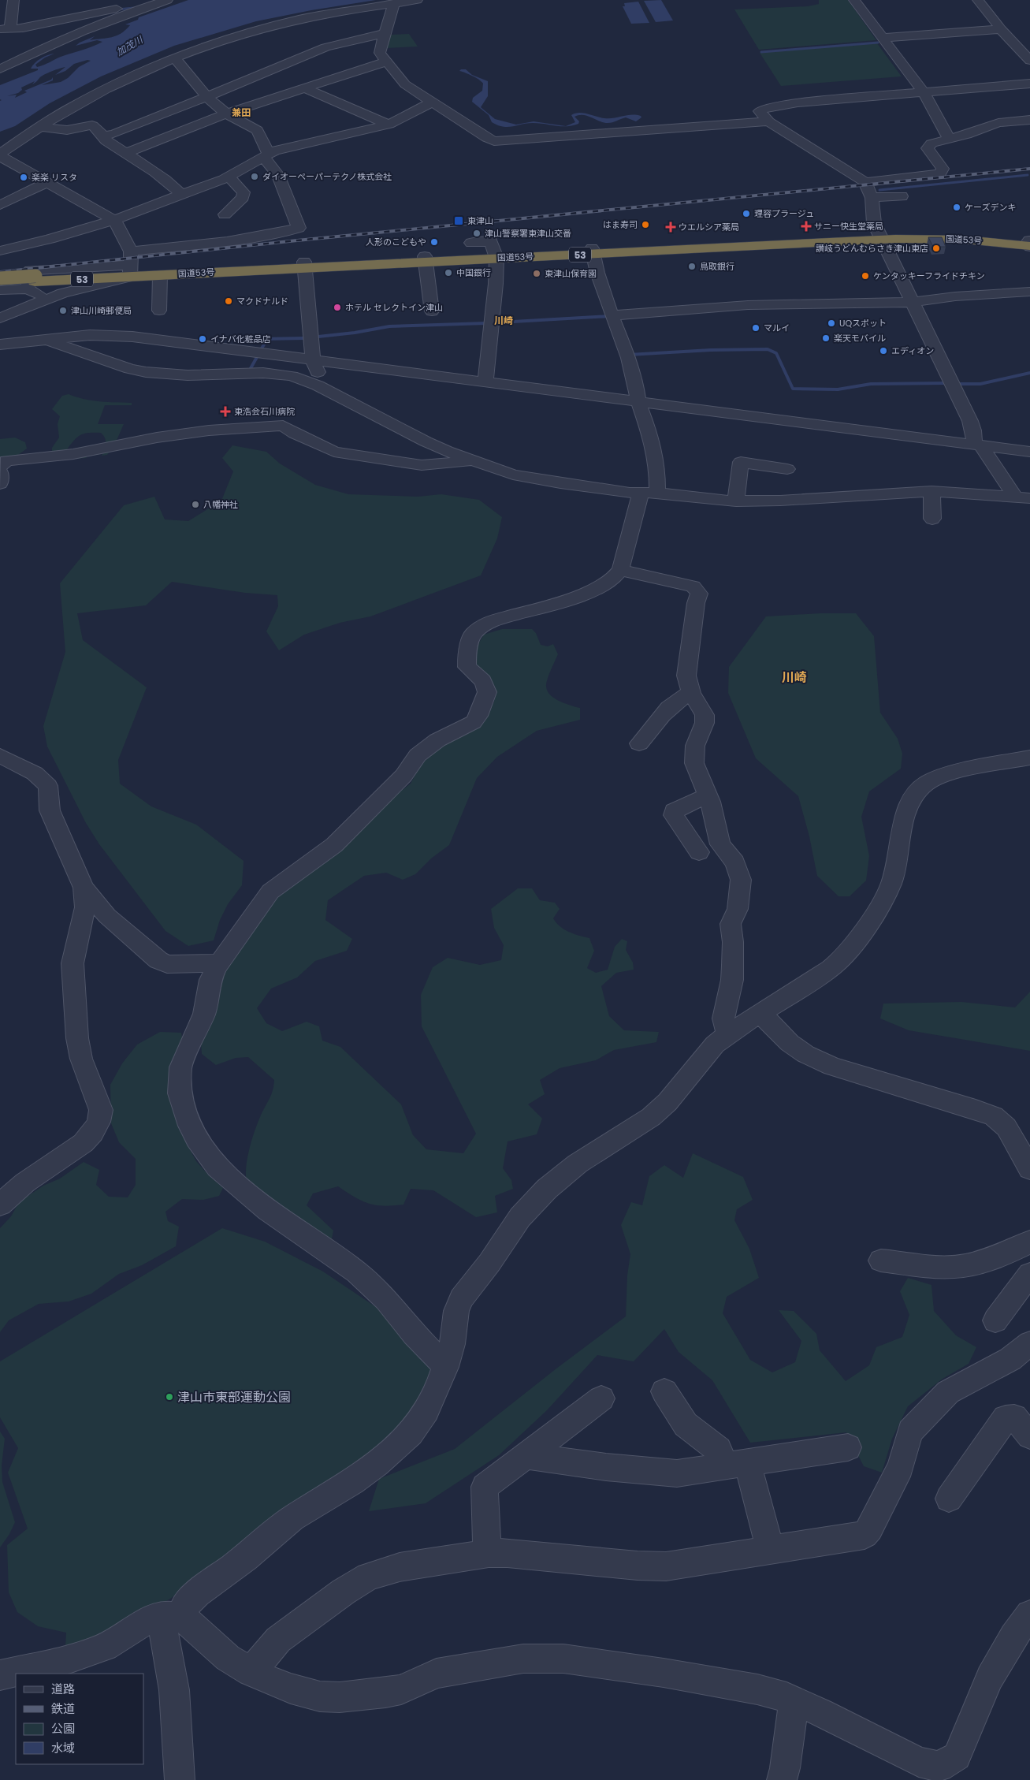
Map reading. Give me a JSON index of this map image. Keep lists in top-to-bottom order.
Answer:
{
  "streets": {
    "highway": ["国道53号", "53"]
  },
  "districts": ["兼田", "川崎", "川崎"],
  "water": ["加茂川"],
  "places": {
    "other": [
      "ダイオーペーパーテクノ株式会社",
      "楽楽 リスタ",
      "ケーズデンキ",
      "理容プラージュ",
      "はま寿司",
      "津山警察署東津山交番",
      "人形のこどもや",
      "讃岐うどんむらさき津山東店",
      "鳥取銀行",
      "中国銀行",
      "東津山保育園",
      "ケンタッキーフライドチキン",
      "マクドナルド",
      "ホテル セレクトイン津山",
      "津山川崎郵便局",
      "UQスポット",
      "マルイ",
      "楽天モバイル",
      "イナバ化粧品店",
      "エディオン",
      "八幡神社",
      "津山市東部運動公園"
    ],
    "transit": ["東津山"],
    "health": ["サニー快生堂薬局", "ウエルシア薬局", "東浩会石川病院"]
  },
  "legend": [
    "道路",
    "鉄道",
    "公園",
    "水域"
  ]
}
